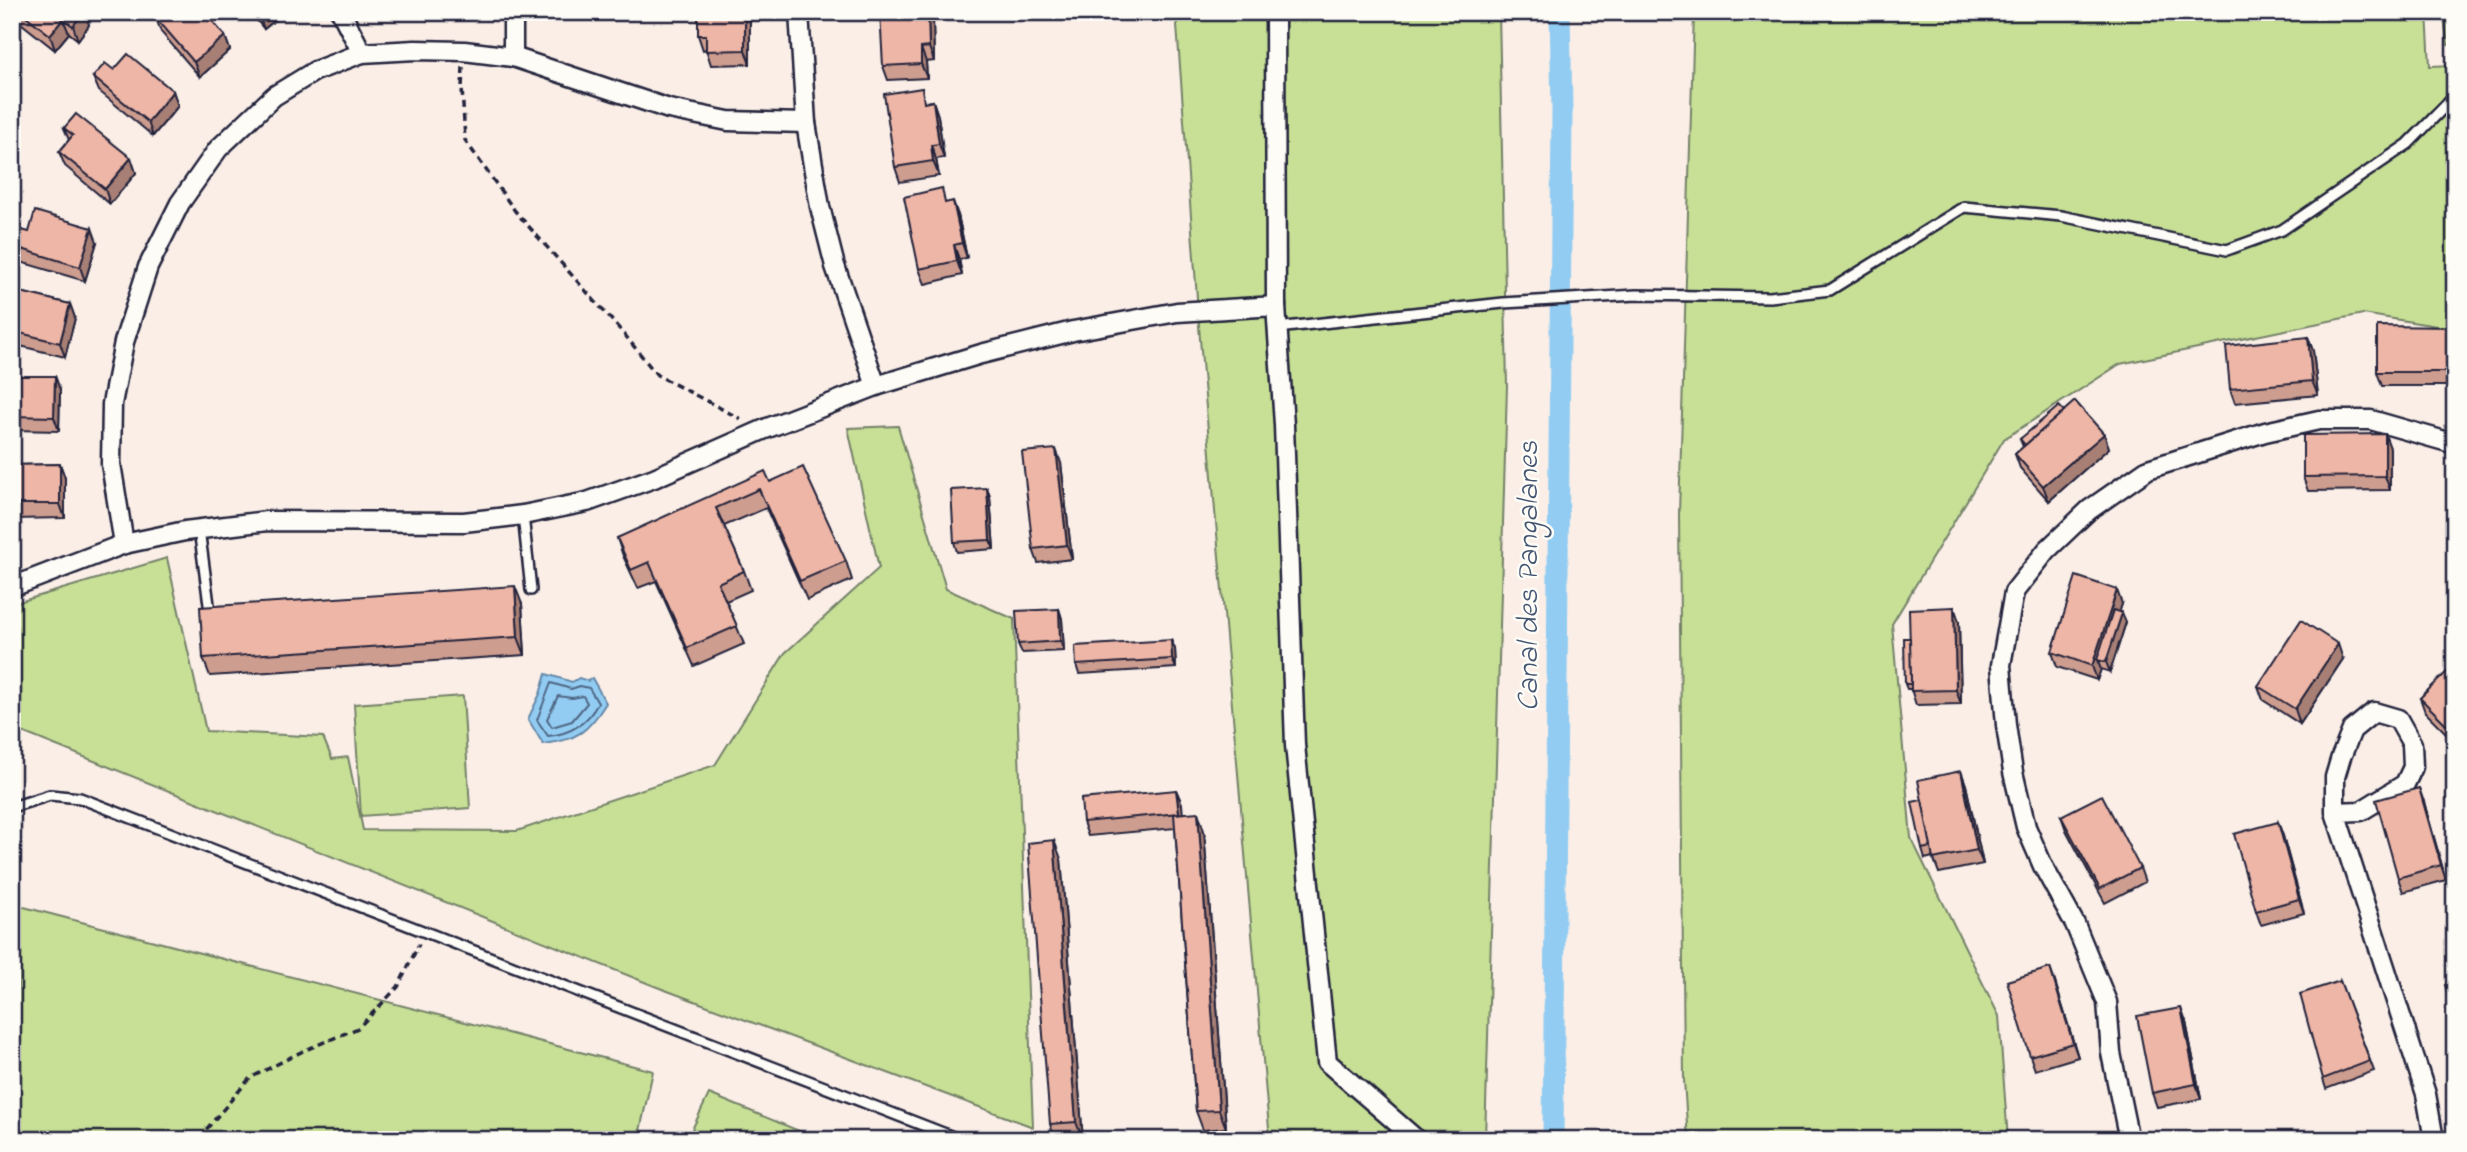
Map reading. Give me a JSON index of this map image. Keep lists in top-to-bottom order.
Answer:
{
  "water": ["Canal des Pangalanes"]
}
